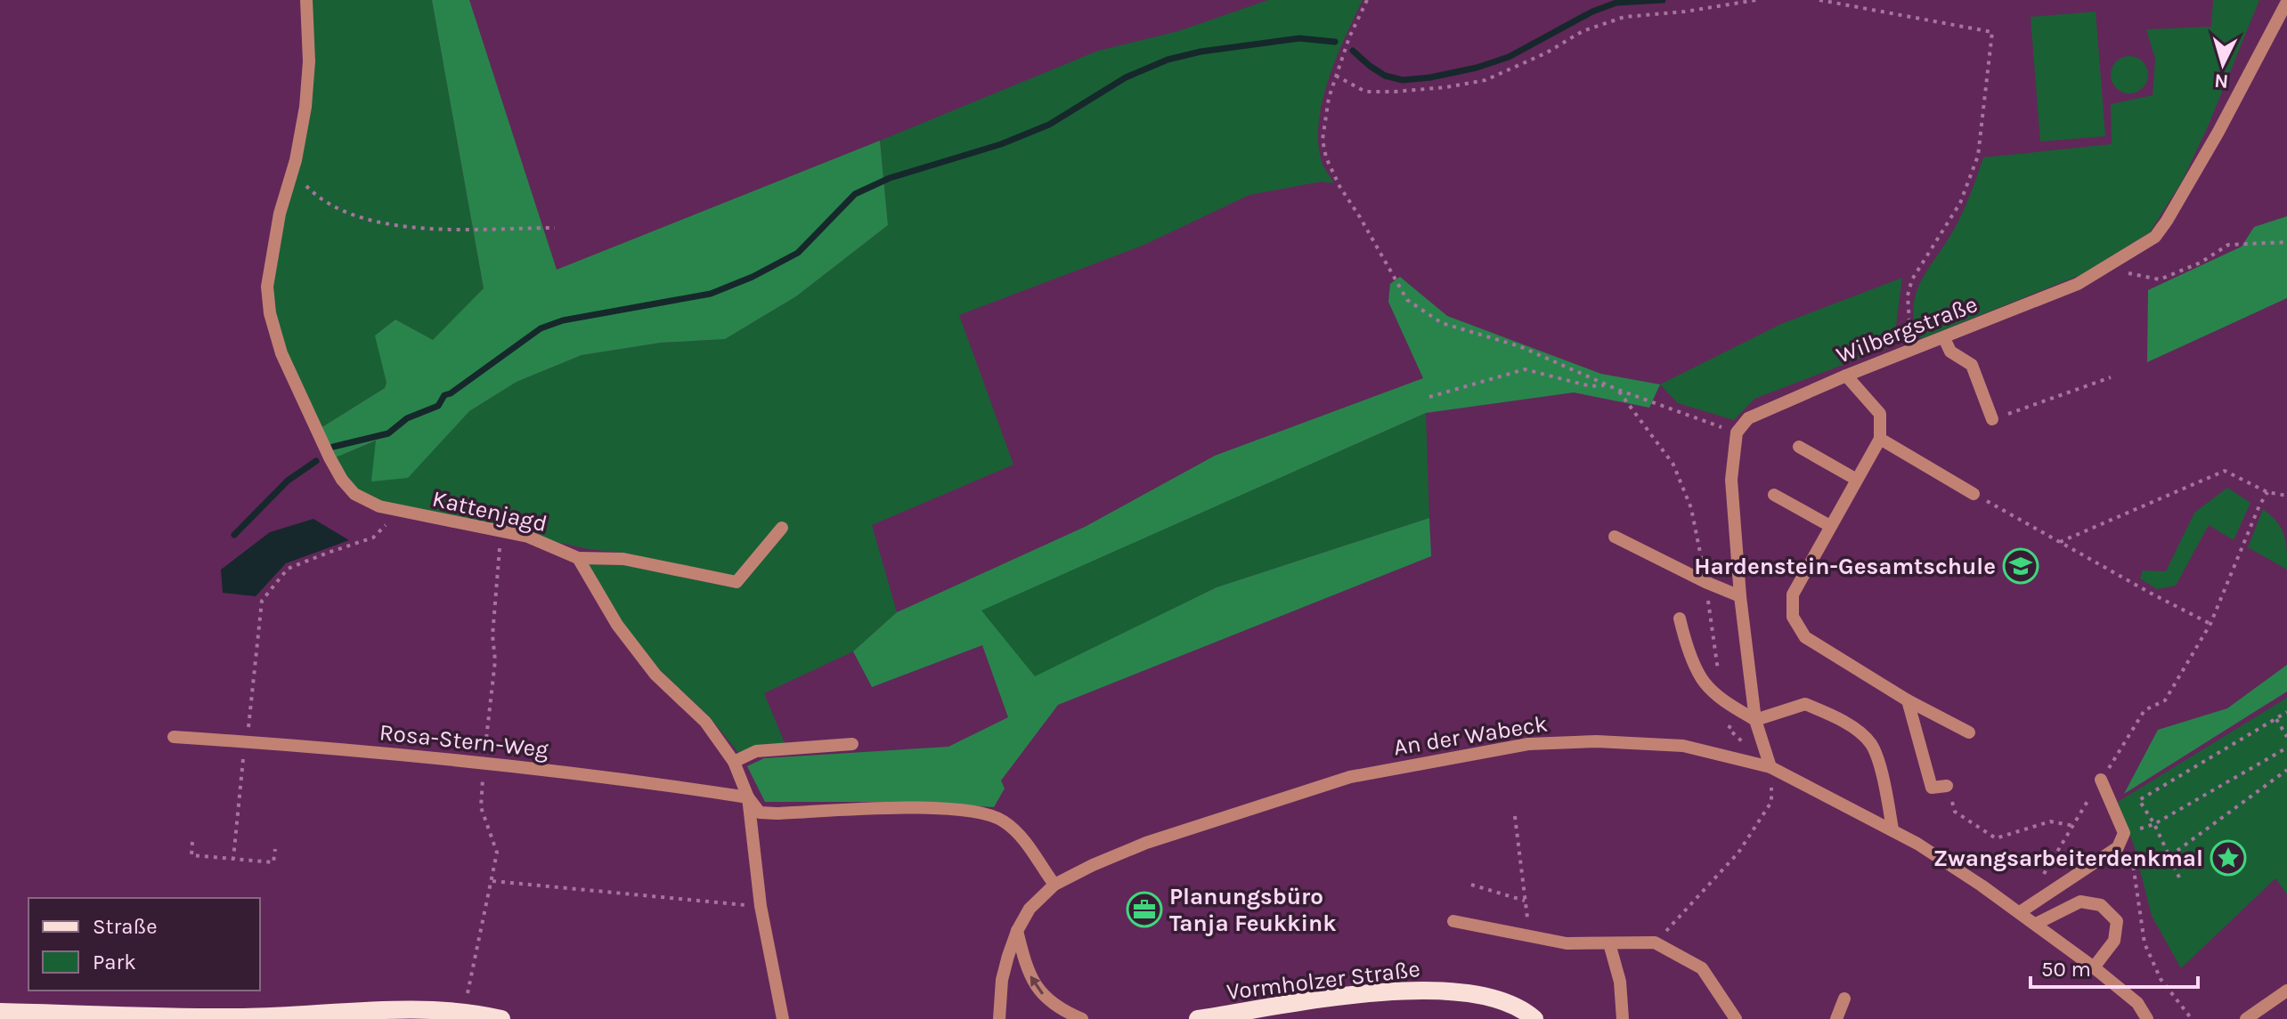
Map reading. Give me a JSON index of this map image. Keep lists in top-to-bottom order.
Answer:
{
  "streets": {
    "main road": ["Vormholzer Straße"],
    "street": [
      "Wilbergstraße",
      "Kattenjagd",
      "An der Wabeck",
      "Rosa-Stern-Weg"
    ]
  },
  "places": {
    "school or university": ["Hardenstein-Gesamtschule"],
    "place": ["Zwangsarbeiterdenkmal"],
    "office": ["Planungsbüro Tanja Feukkink"]
  },
  "legend": ["Straße", "Park"],
  "scale_bar": "50 m",
  "north": "bottom"
}
